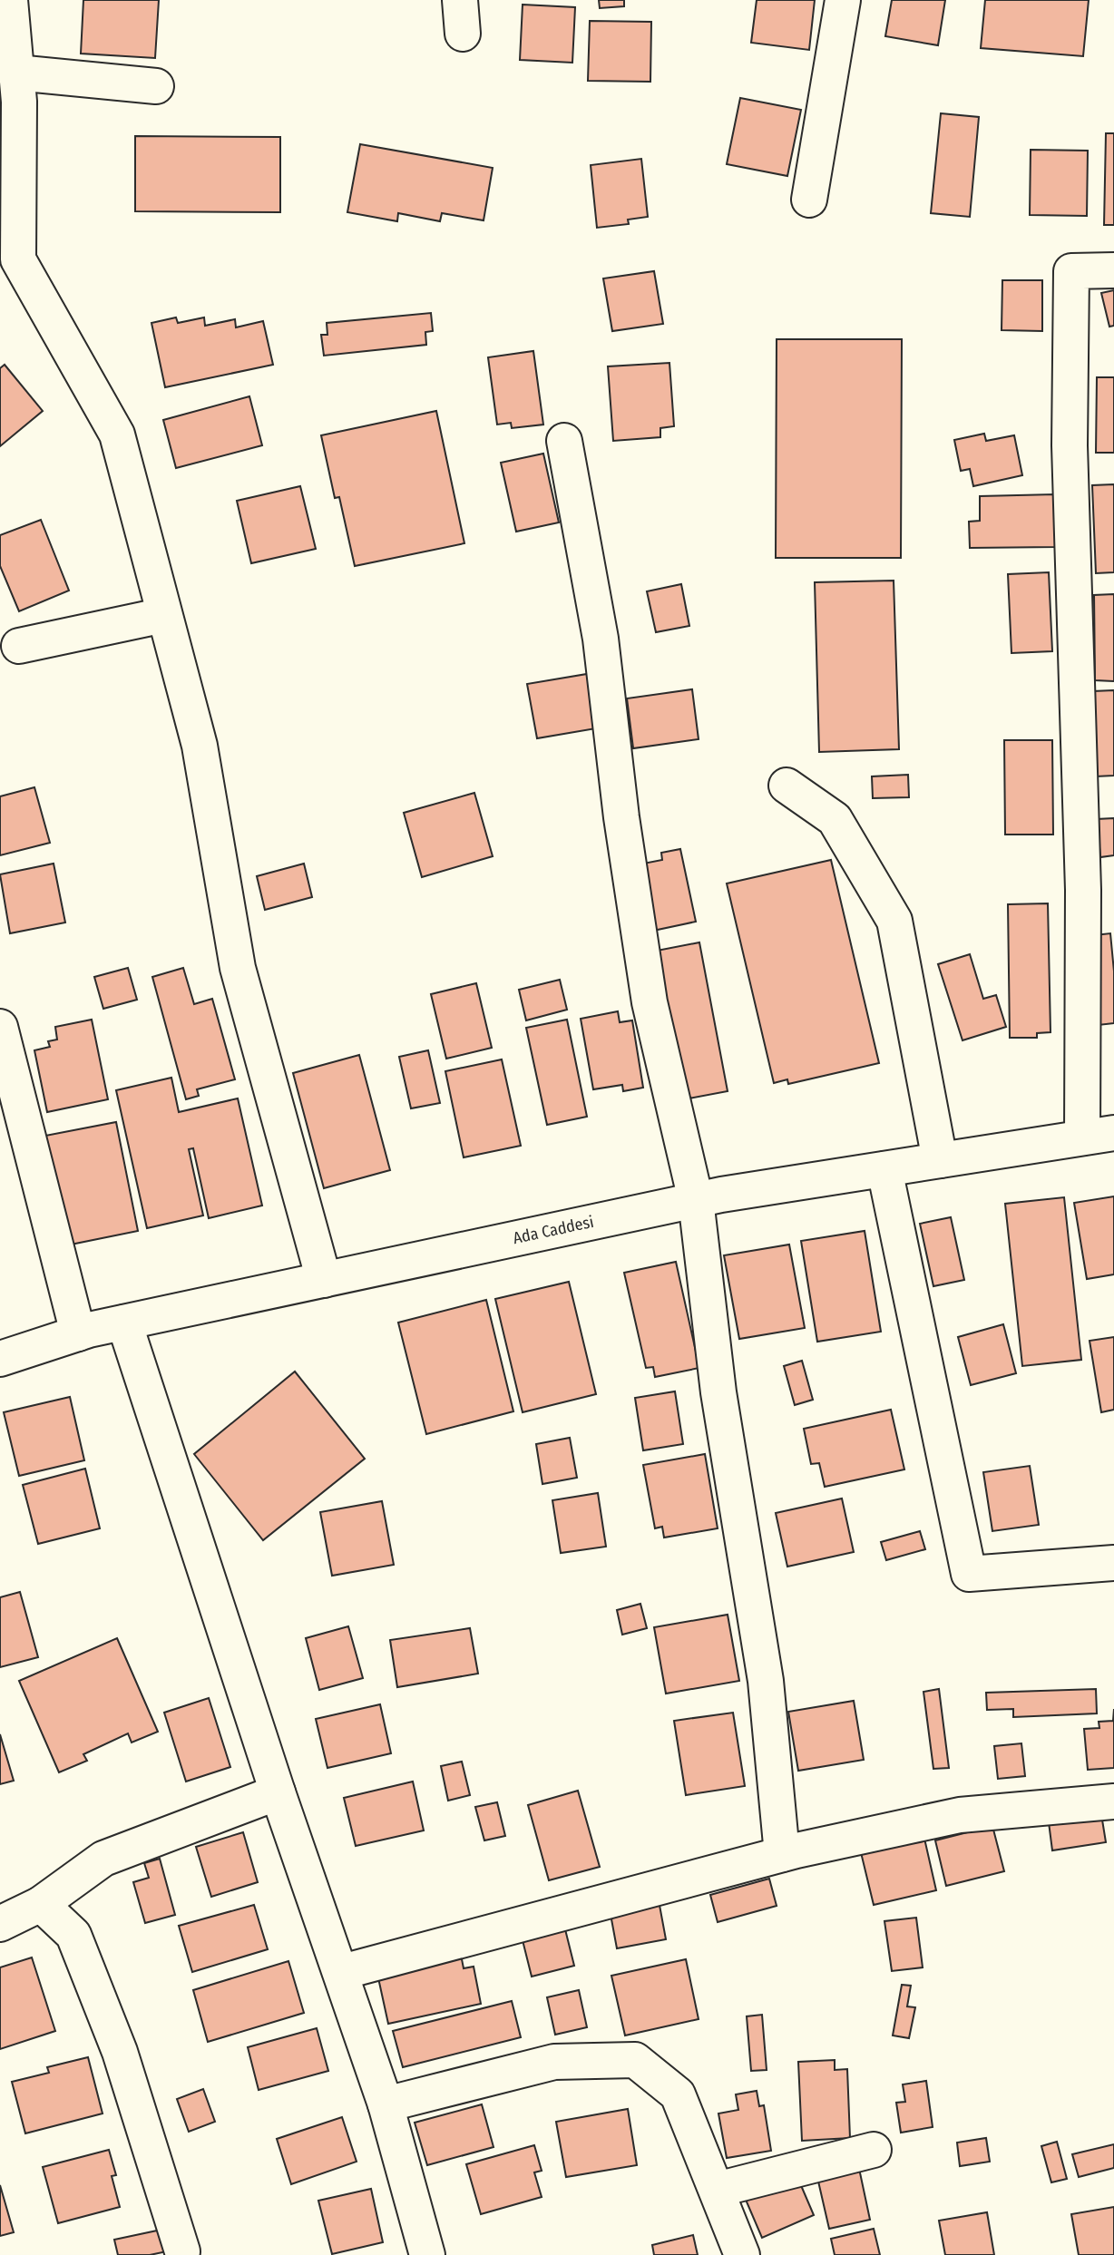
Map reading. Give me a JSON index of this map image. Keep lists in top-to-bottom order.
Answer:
{
  "streets": {
    "street": ["Ada Caddesi"]
  }
}
